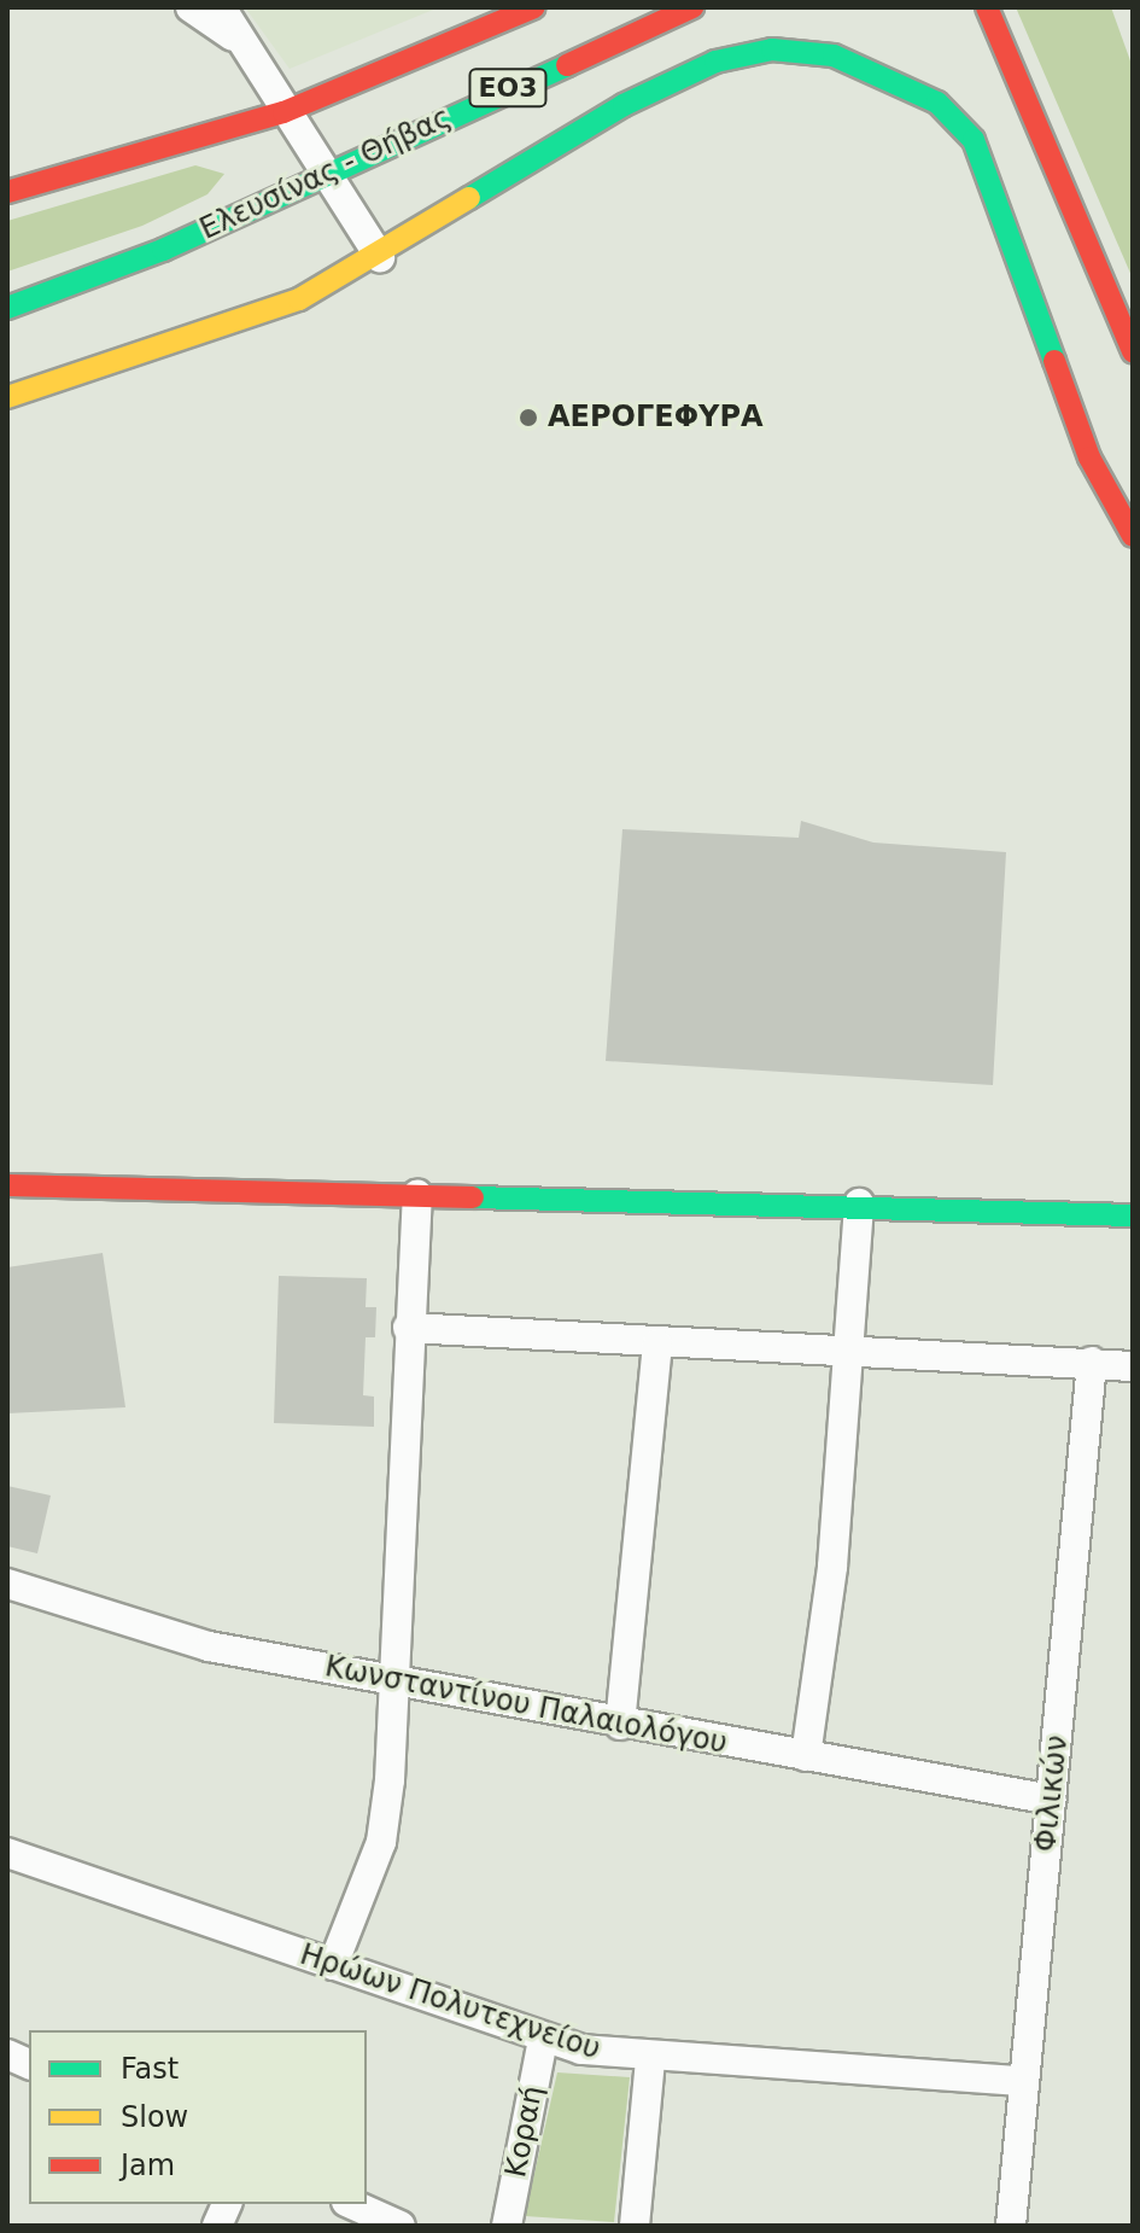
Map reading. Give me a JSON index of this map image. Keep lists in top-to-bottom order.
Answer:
{
  "streets": {
    "main road": ["ΕΟ3", "Ελευσίνας - Θήβας"],
    "street": [
      "Κωνσταντίνου Παλαιολόγου",
      "Φιλικών",
      "Ηρώων Πολυτεχνείου",
      "Κοραή"
    ]
  },
  "crossings": [
    ["Κωνσταντίνου Παλαιολόγου", "Φιλικών"],
    ["Φιλικών", "Ηρώων Πολυτεχνείου"],
    ["Ηρώων Πολυτεχνείου", "Κοραή"]
  ],
  "places": ["ΑΕΡΟΓΕΦΥΡΑ"],
  "legend": ["Fast", "Slow", "Jam"]
}
